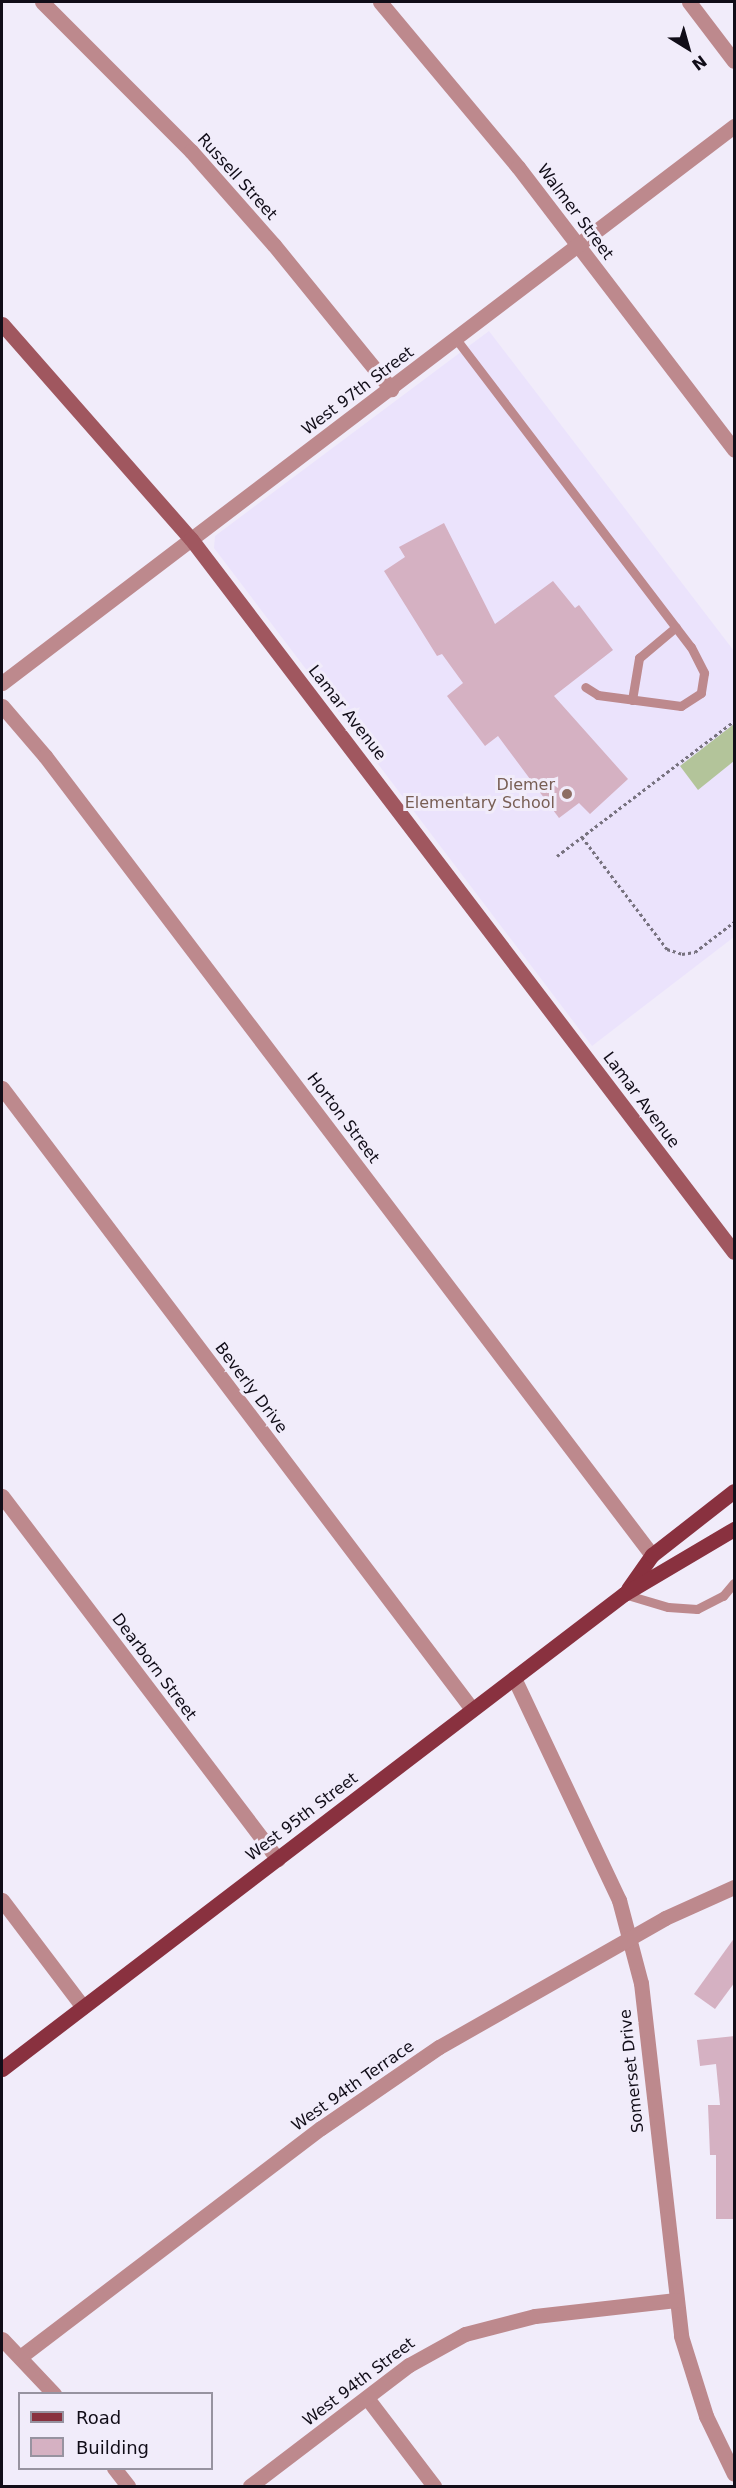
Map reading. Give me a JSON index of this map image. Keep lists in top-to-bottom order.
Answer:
{
  "streets": {
    "main road": ["West 95th Street"],
    "street": [
      "Russell Street",
      "Walmer Street",
      "West 97th Street",
      "Lamar Avenue",
      "Horton Street",
      "Beverly Drive",
      "Dearborn Street",
      "Somerset Drive",
      "West 94th Terrace",
      "West 94th Street"
    ]
  },
  "crossings": [
    ["Russell Street", "West 97th Street"],
    ["Walmer Street", "West 97th Street"],
    ["West 97th Street", "Lamar Avenue"],
    ["Horton Street", "West 95th Street"],
    ["Beverly Drive", "West 95th Street"],
    ["Dearborn Street", "West 95th Street"],
    ["West 95th Street", "Somerset Drive"],
    ["Somerset Drive", "West 94th Terrace"],
    ["Somerset Drive", "West 94th Street"]
  ],
  "places": ["Diemer Elementary School"],
  "legend": ["Road", "Building"],
  "north": "bottom right"
}
